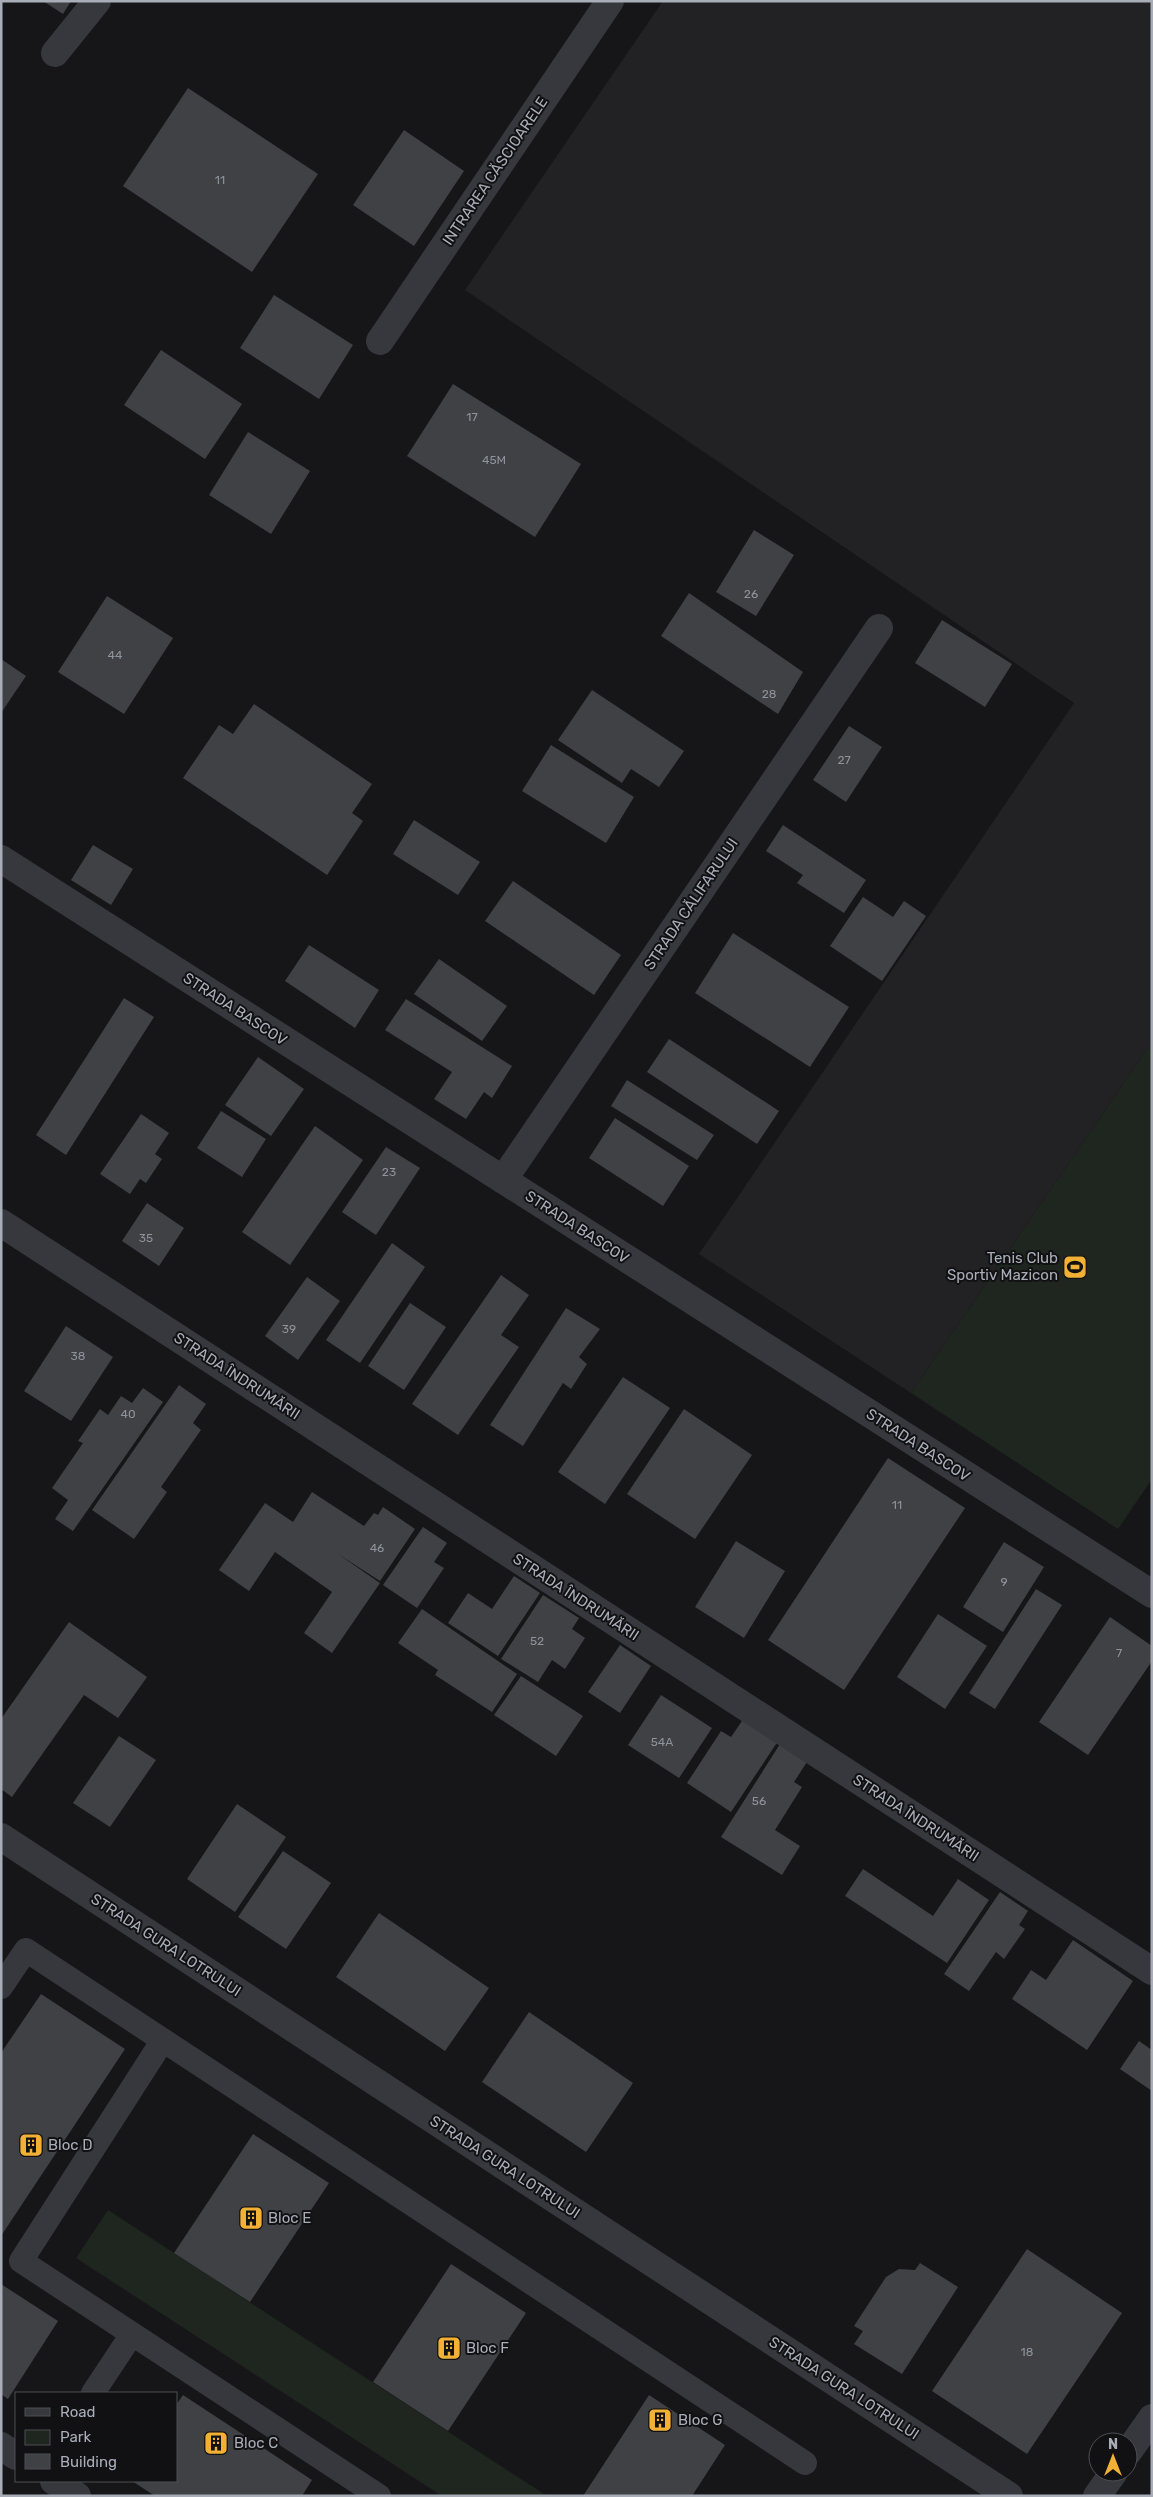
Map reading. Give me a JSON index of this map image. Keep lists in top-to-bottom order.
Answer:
{
  "streets": {
    "street": [
      "INTRAREA CĂSCIOARELE",
      "STRADA CĂLIFARULUI",
      "STRADA BASCOV",
      "STRADA ÎNDRUMĂRII",
      "STRADA GURA LOTRULUI"
    ]
  },
  "crossings": [
    ["STRADA CĂLIFARULUI", "STRADA BASCOV"]
  ],
  "places": {
    "sports": ["Tenis Club Sportiv Mazicon"],
    "building": [
      "Bloc D",
      "Bloc E",
      "Bloc F",
      "Bloc G",
      "Bloc C"
    ]
  },
  "house_numbers": [
    "11",
    "17",
    "45M",
    "26",
    "44",
    "28",
    "27",
    "23",
    "35",
    "39",
    "38",
    "40",
    "11",
    "46",
    "9",
    "52",
    "7",
    "54A",
    "56",
    "18"
  ],
  "legend": ["Road", "Park", "Building"],
  "north": "top"
}
